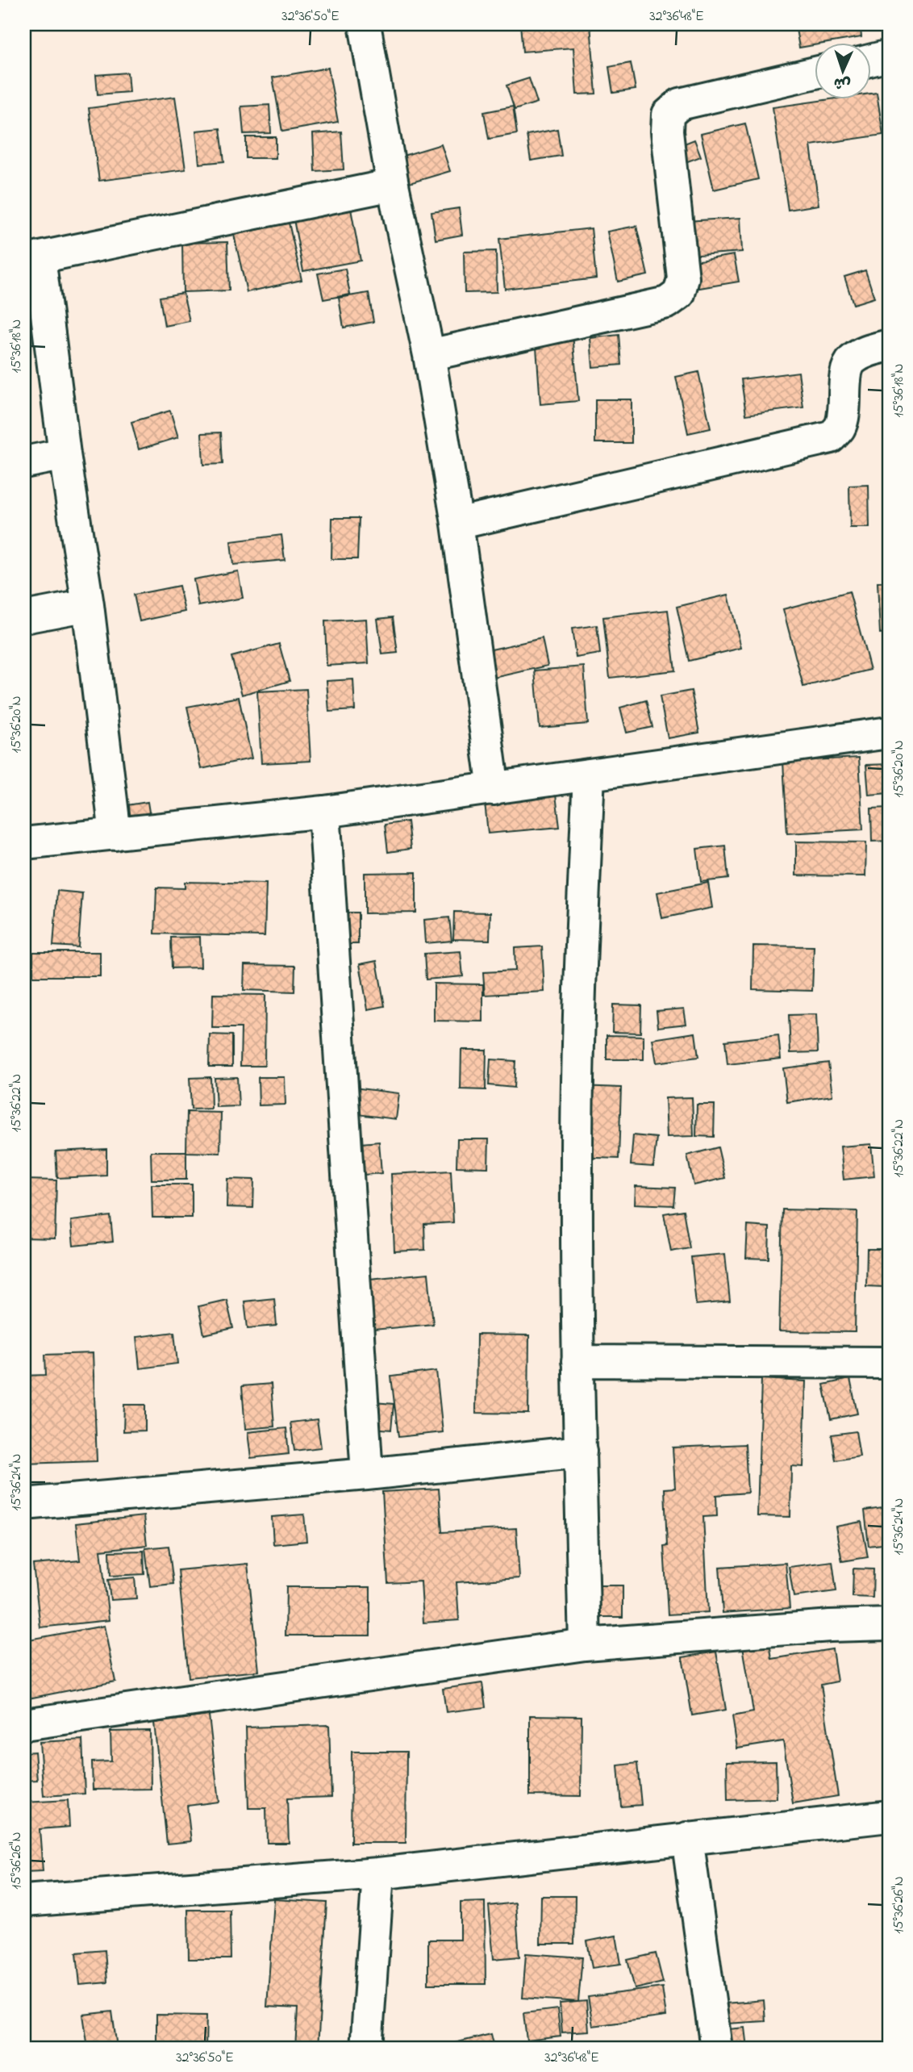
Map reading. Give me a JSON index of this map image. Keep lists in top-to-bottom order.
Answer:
{
  "north": "bottom",
  "coordinates": [
    "32°36'50\"E",
    "32°36'48\"E",
    "15°36'18\"N",
    "15°36'20\"N",
    "15°36'22\"N",
    "15°36'24\"N",
    "15°36'26\"N"
  ]
}
